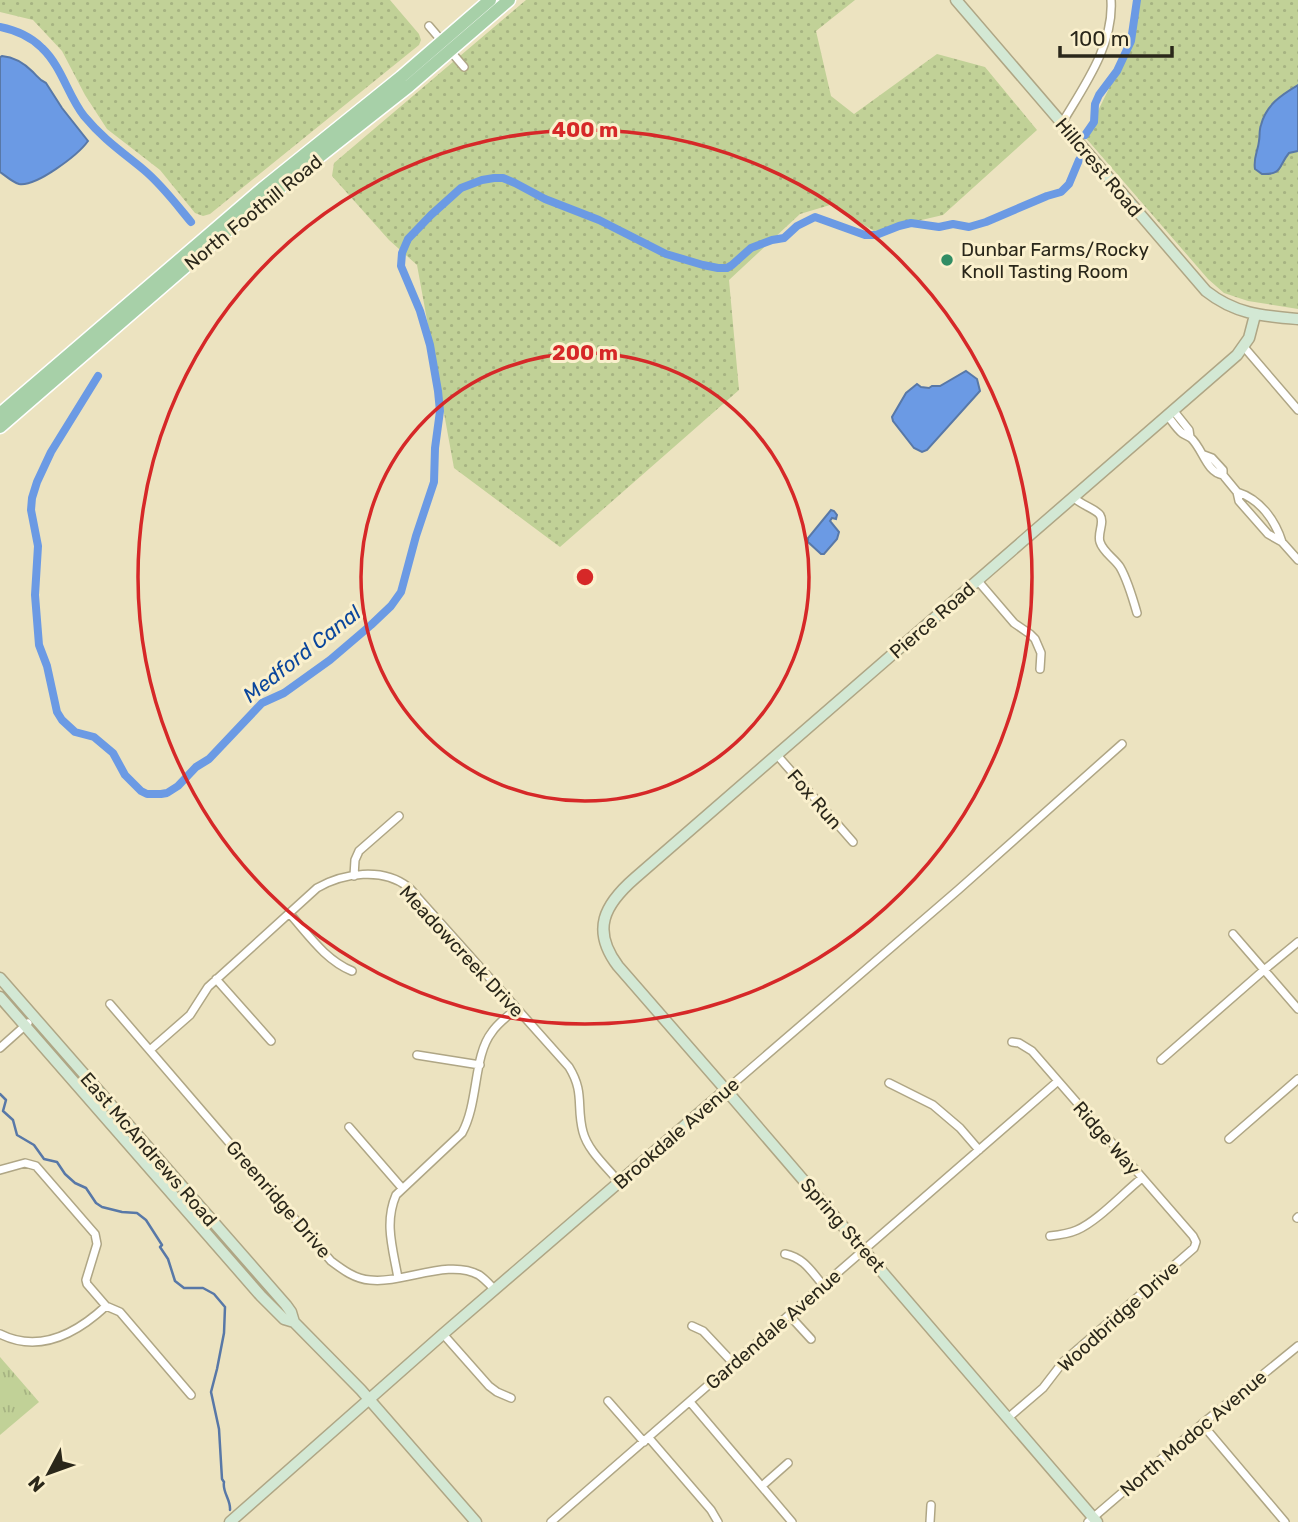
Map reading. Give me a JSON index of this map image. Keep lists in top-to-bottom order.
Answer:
{
  "streets": {
    "main road": ["North Foothill Road"],
    "street": [
      "Hillcrest Road",
      "Pierce Road",
      "Fox Run",
      "Meadowcreek Drive",
      "Brookdale Avenue",
      "Ridge Way",
      "East McAndrews Road",
      "Greenridge Drive",
      "Spring Street",
      "Woodbridge Drive",
      "Gardendale Avenue",
      "North Modoc Avenue"
    ]
  },
  "crossings": [
    ["Hillcrest Road", "Pierce Road"],
    ["Pierce Road", "Fox Run"],
    ["Pierce Road", "Spring Street"],
    ["Meadowcreek Drive", "Brookdale Avenue"],
    ["Meadowcreek Drive", "Greenridge Drive"],
    ["Brookdale Avenue", "East McAndrews Road"],
    ["Brookdale Avenue", "Greenridge Drive"],
    ["Brookdale Avenue", "Spring Street"],
    ["Ridge Way", "Woodbridge Drive"],
    ["Ridge Way", "Gardendale Avenue"],
    ["Spring Street", "Woodbridge Drive"],
    ["Spring Street", "Gardendale Avenue"],
    ["Spring Street", "North Modoc Avenue"]
  ],
  "water": ["Medford Canal"],
  "places": ["Dunbar Farms/Rocky Knoll Tasting Room"],
  "scale_bar": "100 m",
  "north": "bottom left",
  "rings": ["400 m", "200 m"]
}
